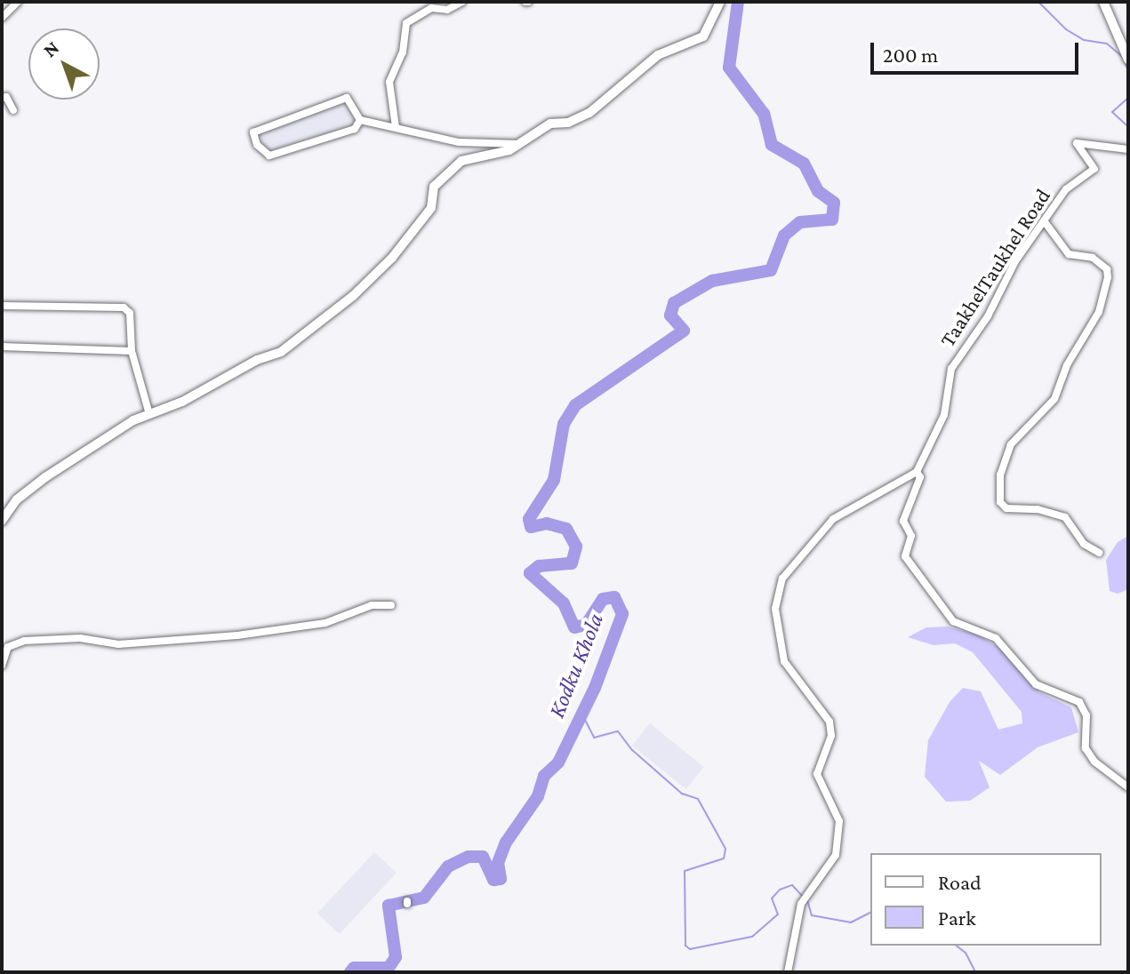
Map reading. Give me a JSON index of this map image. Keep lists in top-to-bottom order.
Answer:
{
  "streets": {
    "street": ["TaakhelTaukhel Road"]
  },
  "water": ["Kodku Khola"],
  "legend": ["Road", "Park"],
  "scale_bar": "200 m",
  "north": "top left"
}
